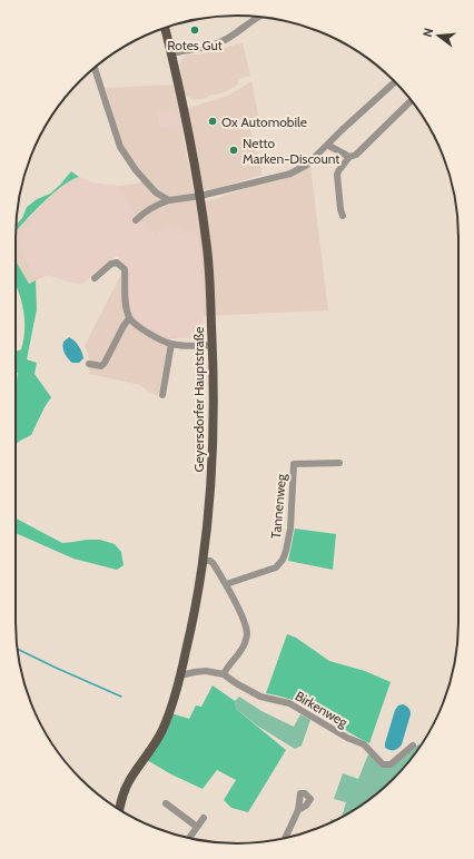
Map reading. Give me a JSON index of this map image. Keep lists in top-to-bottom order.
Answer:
{
  "streets": {
    "main road": ["Geyersdorfer Hauptstraße"],
    "street": ["Tannenweg", "Birkenweg"]
  },
  "crossings": [
    ["Geyersdorfer Hauptstraße", "Birkenweg"]
  ],
  "places": ["Rotes Gut", "Ox Automobile", "Netto Marken-Discount"],
  "north": "left"
}
